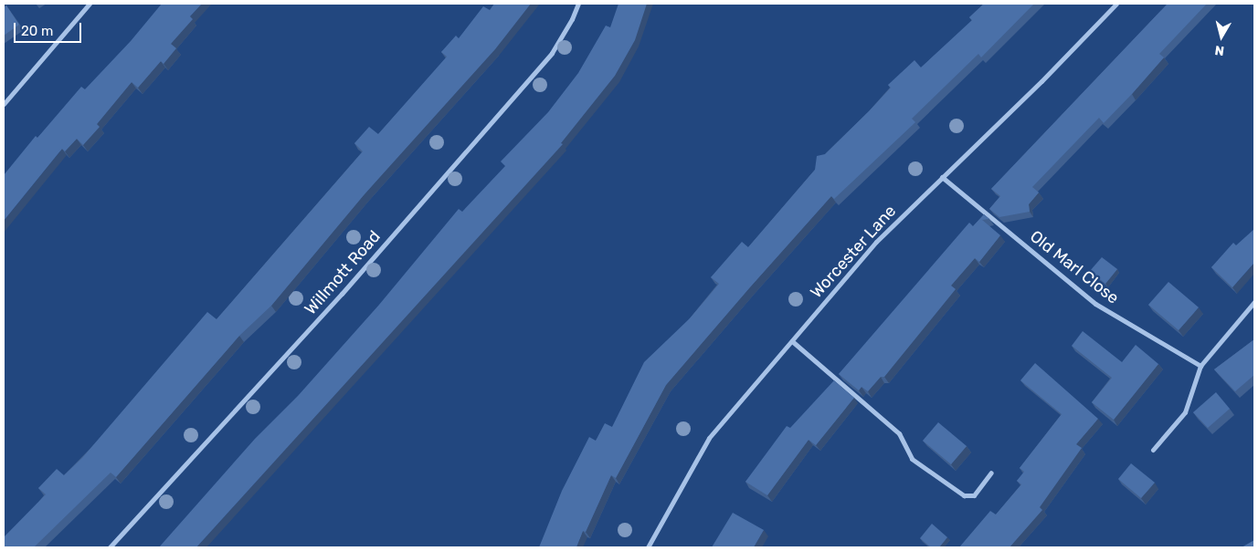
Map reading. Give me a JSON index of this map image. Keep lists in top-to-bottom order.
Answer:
{
  "streets": {
    "street": ["Worcester Lane", "Old Marl Close", "Willmott Road"]
  },
  "crossings": [
    ["Worcester Lane", "Old Marl Close"]
  ],
  "scale_bar": "20 m",
  "north": "bottom"
}
